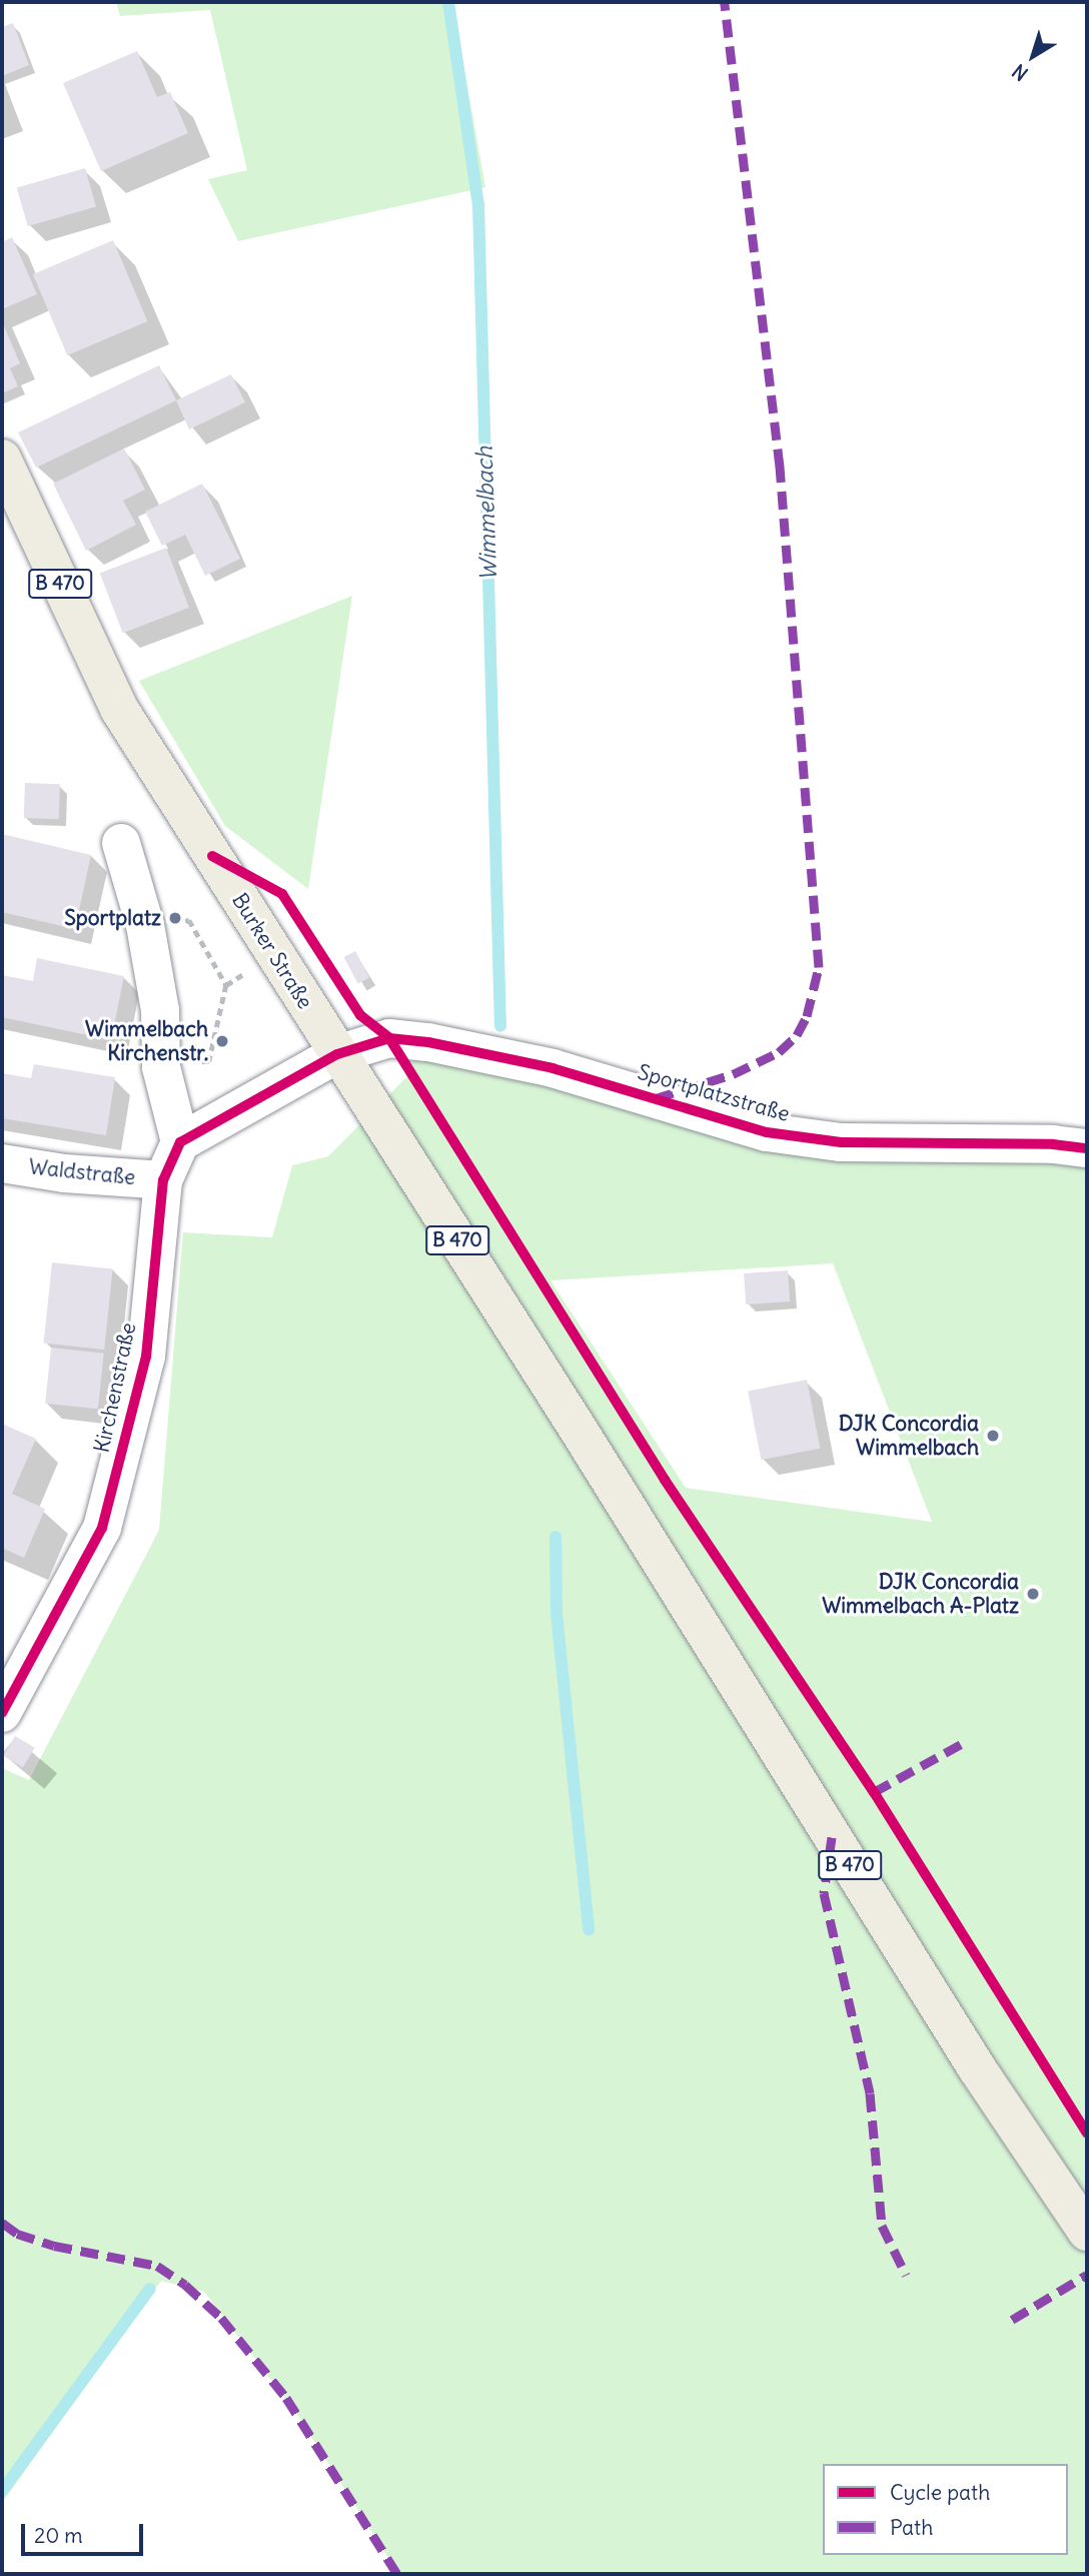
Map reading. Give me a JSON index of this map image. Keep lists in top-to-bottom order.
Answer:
{
  "streets": {
    "main road": ["B 470", "Burker Straße"],
    "street": ["Sportplatzstraße", "Waldstraße", "Kirchenstraße"]
  },
  "crossings": [
    ["Burker Straße", "Sportplatzstraße"],
    ["Waldstraße", "Kirchenstraße"]
  ],
  "water": ["Wimmelbach"],
  "places": [
    "Sportplatz",
    "Wimmelbach Kirchenstr.",
    "DJK Concordia Wimmelbach",
    "DJK Concordia Wimmelbach A-Platz"
  ],
  "legend": ["Cycle path", "Path"],
  "scale_bar": "20 m",
  "north": "bottom left"
}
